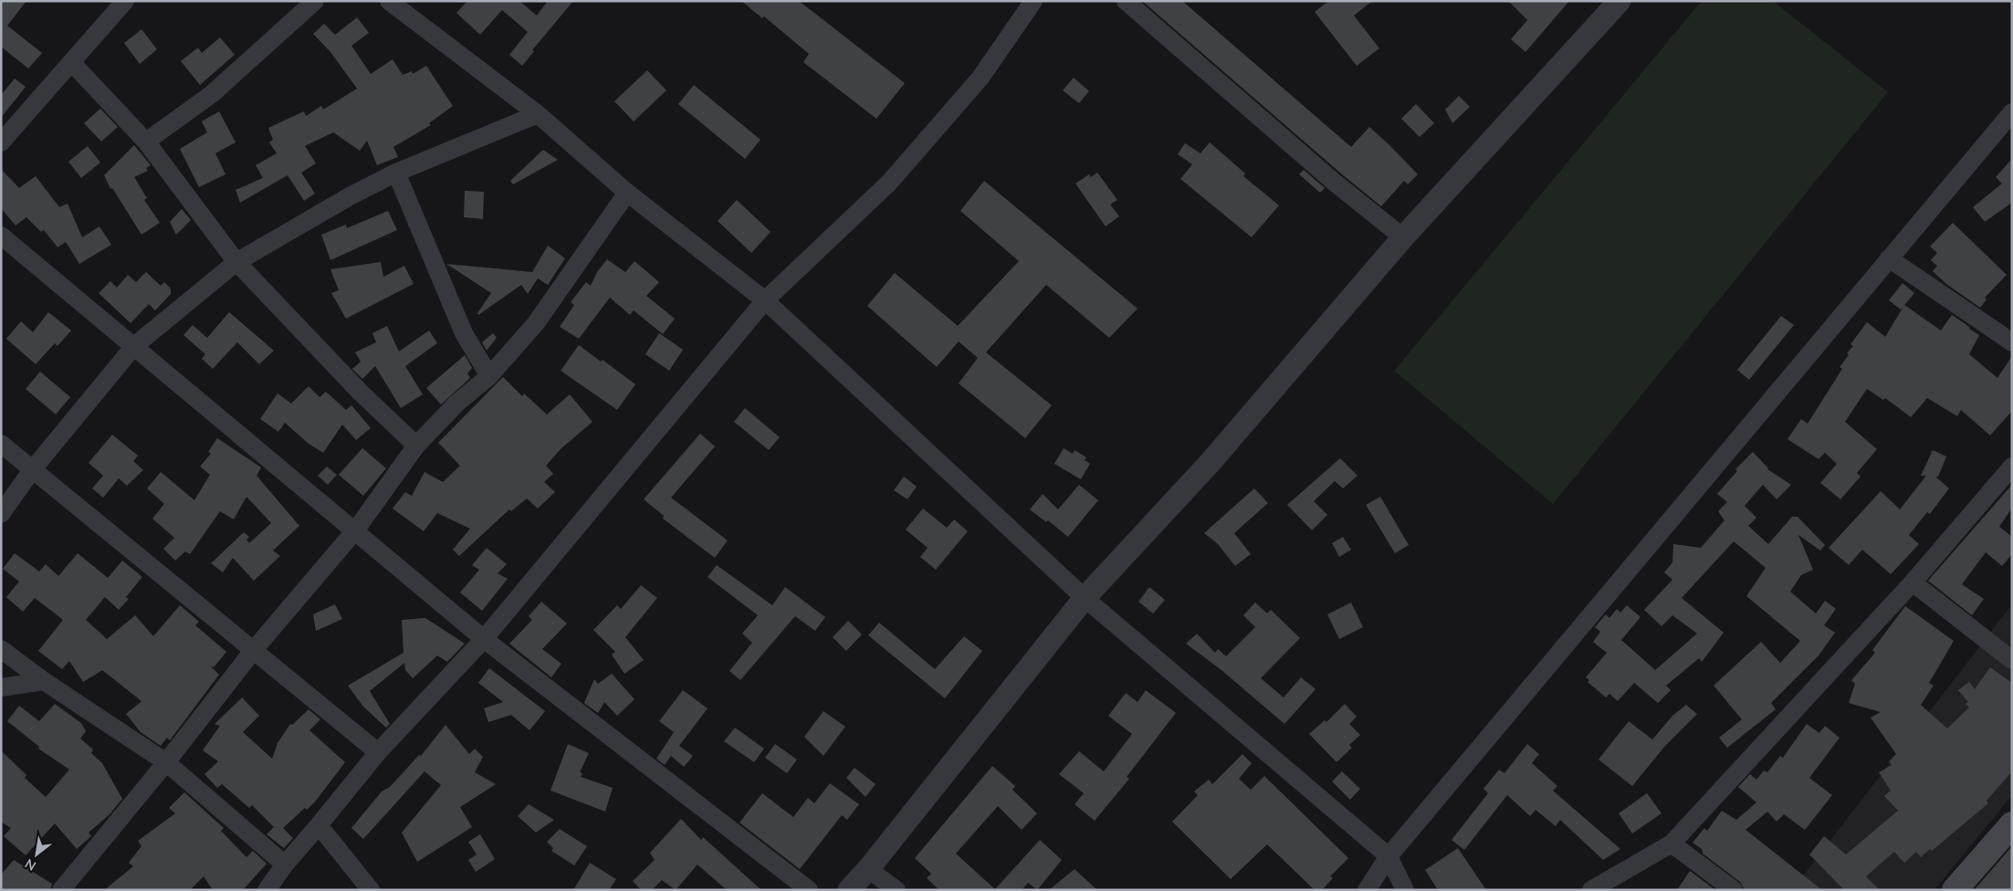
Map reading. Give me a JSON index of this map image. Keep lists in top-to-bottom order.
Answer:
{
  "north": "bottom left"
}
